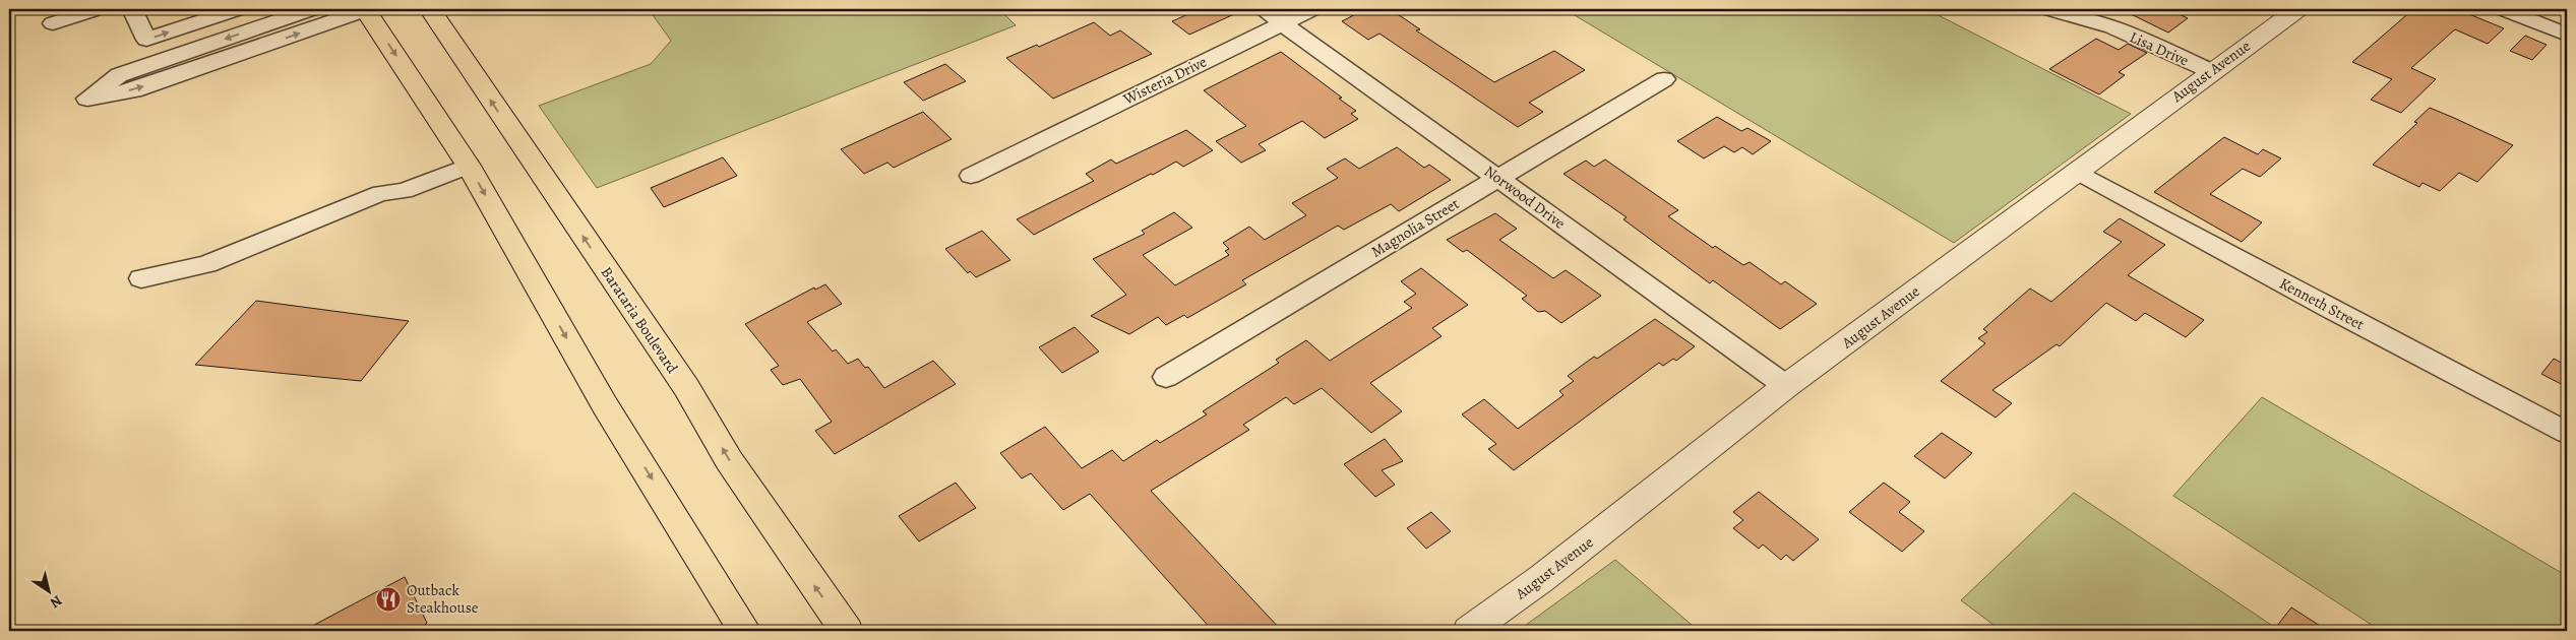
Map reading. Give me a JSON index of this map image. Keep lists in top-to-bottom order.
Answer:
{
  "streets": {
    "main road": ["Barataria Boulevard"],
    "street": [
      "Lisa Drive",
      "August Avenue",
      "Wisteria Drive",
      "Norwood Drive",
      "Magnolia Street",
      "Kenneth Street"
    ]
  },
  "crossings": [
    ["Lisa Drive", "August Avenue"],
    ["August Avenue", "Norwood Drive"],
    ["August Avenue", "Kenneth Street"],
    ["Wisteria Drive", "Norwood Drive"],
    ["Norwood Drive", "Magnolia Street"]
  ],
  "places": {
    "restaurant": ["Outback Steakhouse"]
  },
  "north": "bottom right"
}
